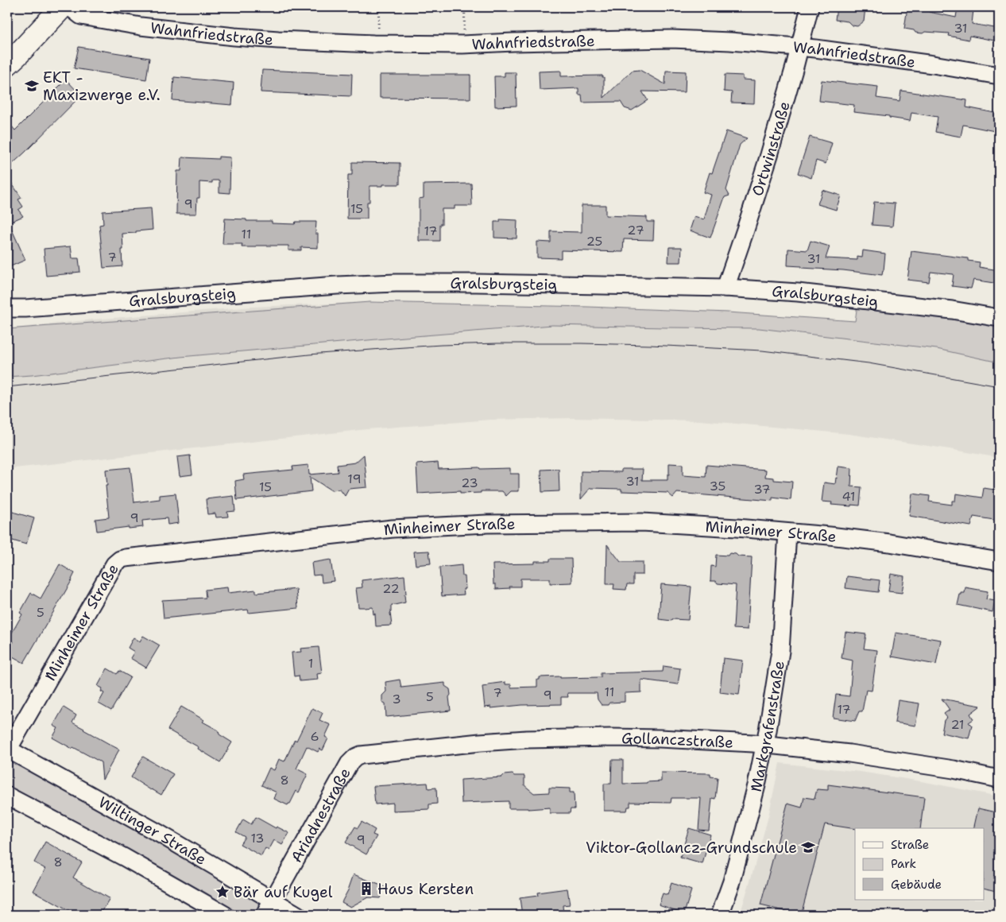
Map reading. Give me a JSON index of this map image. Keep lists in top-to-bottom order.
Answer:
{
  "streets": {
    "street": [
      "Wahnfriedstraße",
      "Ortwinstraße",
      "Gralsburgsteig",
      "Minheimer Straße",
      "Markgrafenstraße",
      "Gollanczstraße",
      "Ariadnestraße",
      "Wiltinger Straße"
    ]
  },
  "crossings": [
    ["Wahnfriedstraße", "Ortwinstraße"],
    ["Ortwinstraße", "Gralsburgsteig"],
    ["Minheimer Straße", "Markgrafenstraße"],
    ["Minheimer Straße", "Wiltinger Straße"],
    ["Markgrafenstraße", "Gollanczstraße"],
    ["Gollanczstraße", "Ariadnestraße"],
    ["Ariadnestraße", "Wiltinger Straße"]
  ],
  "places": {
    "school or university": ["EKT - Maxizwerge e.V.", "Viktor-Gollancz-Grundschule"],
    "building": ["Haus Kersten"],
    "place": ["Bär auf Kugel"]
  },
  "house_numbers": [
    "31",
    "9",
    "15",
    "27",
    "17",
    "11",
    "25",
    "7",
    "31",
    "19",
    "31",
    "23",
    "35",
    "15",
    "37",
    "41",
    "9",
    "22",
    "5",
    "1",
    "11",
    "7",
    "9",
    "5",
    "3",
    "17",
    "21",
    "6",
    "8",
    "13",
    "9",
    "8"
  ],
  "legend": ["Straße", "Park", "Gebäude"]
}
